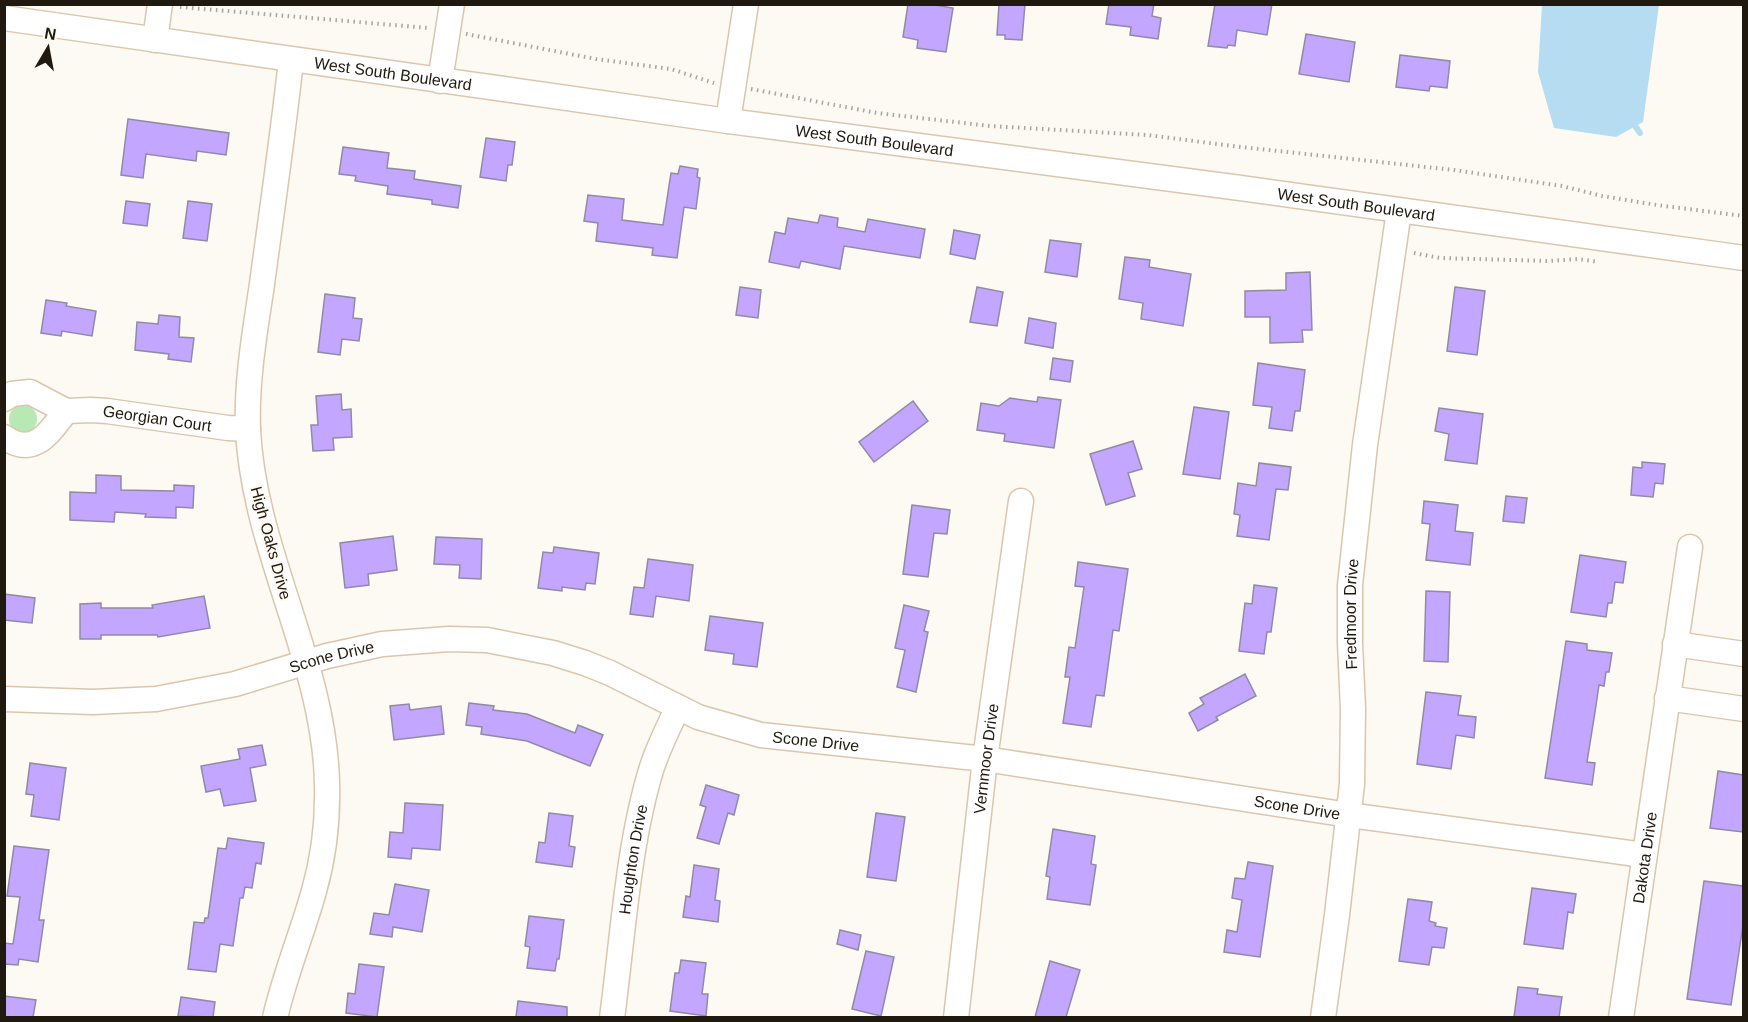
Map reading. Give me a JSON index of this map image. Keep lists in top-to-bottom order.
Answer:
{
  "streets": {
    "street": [
      "West South Boulevard",
      "Georgian Court",
      "High Oaks Drive",
      "Fredmoor Drive",
      "Scone Drive",
      "Vernmoor Drive",
      "Dakota Drive",
      "Houghton Drive"
    ]
  },
  "crossings": [
    ["West South Boulevard", "High Oaks Drive"],
    ["West South Boulevard", "Fredmoor Drive"],
    ["Georgian Court", "High Oaks Drive"],
    ["High Oaks Drive", "Scone Drive"],
    ["Fredmoor Drive", "Scone Drive"],
    ["Scone Drive", "Vernmoor Drive"],
    ["Scone Drive", "Dakota Drive"],
    ["Scone Drive", "Houghton Drive"]
  ],
  "north": "top"
}
